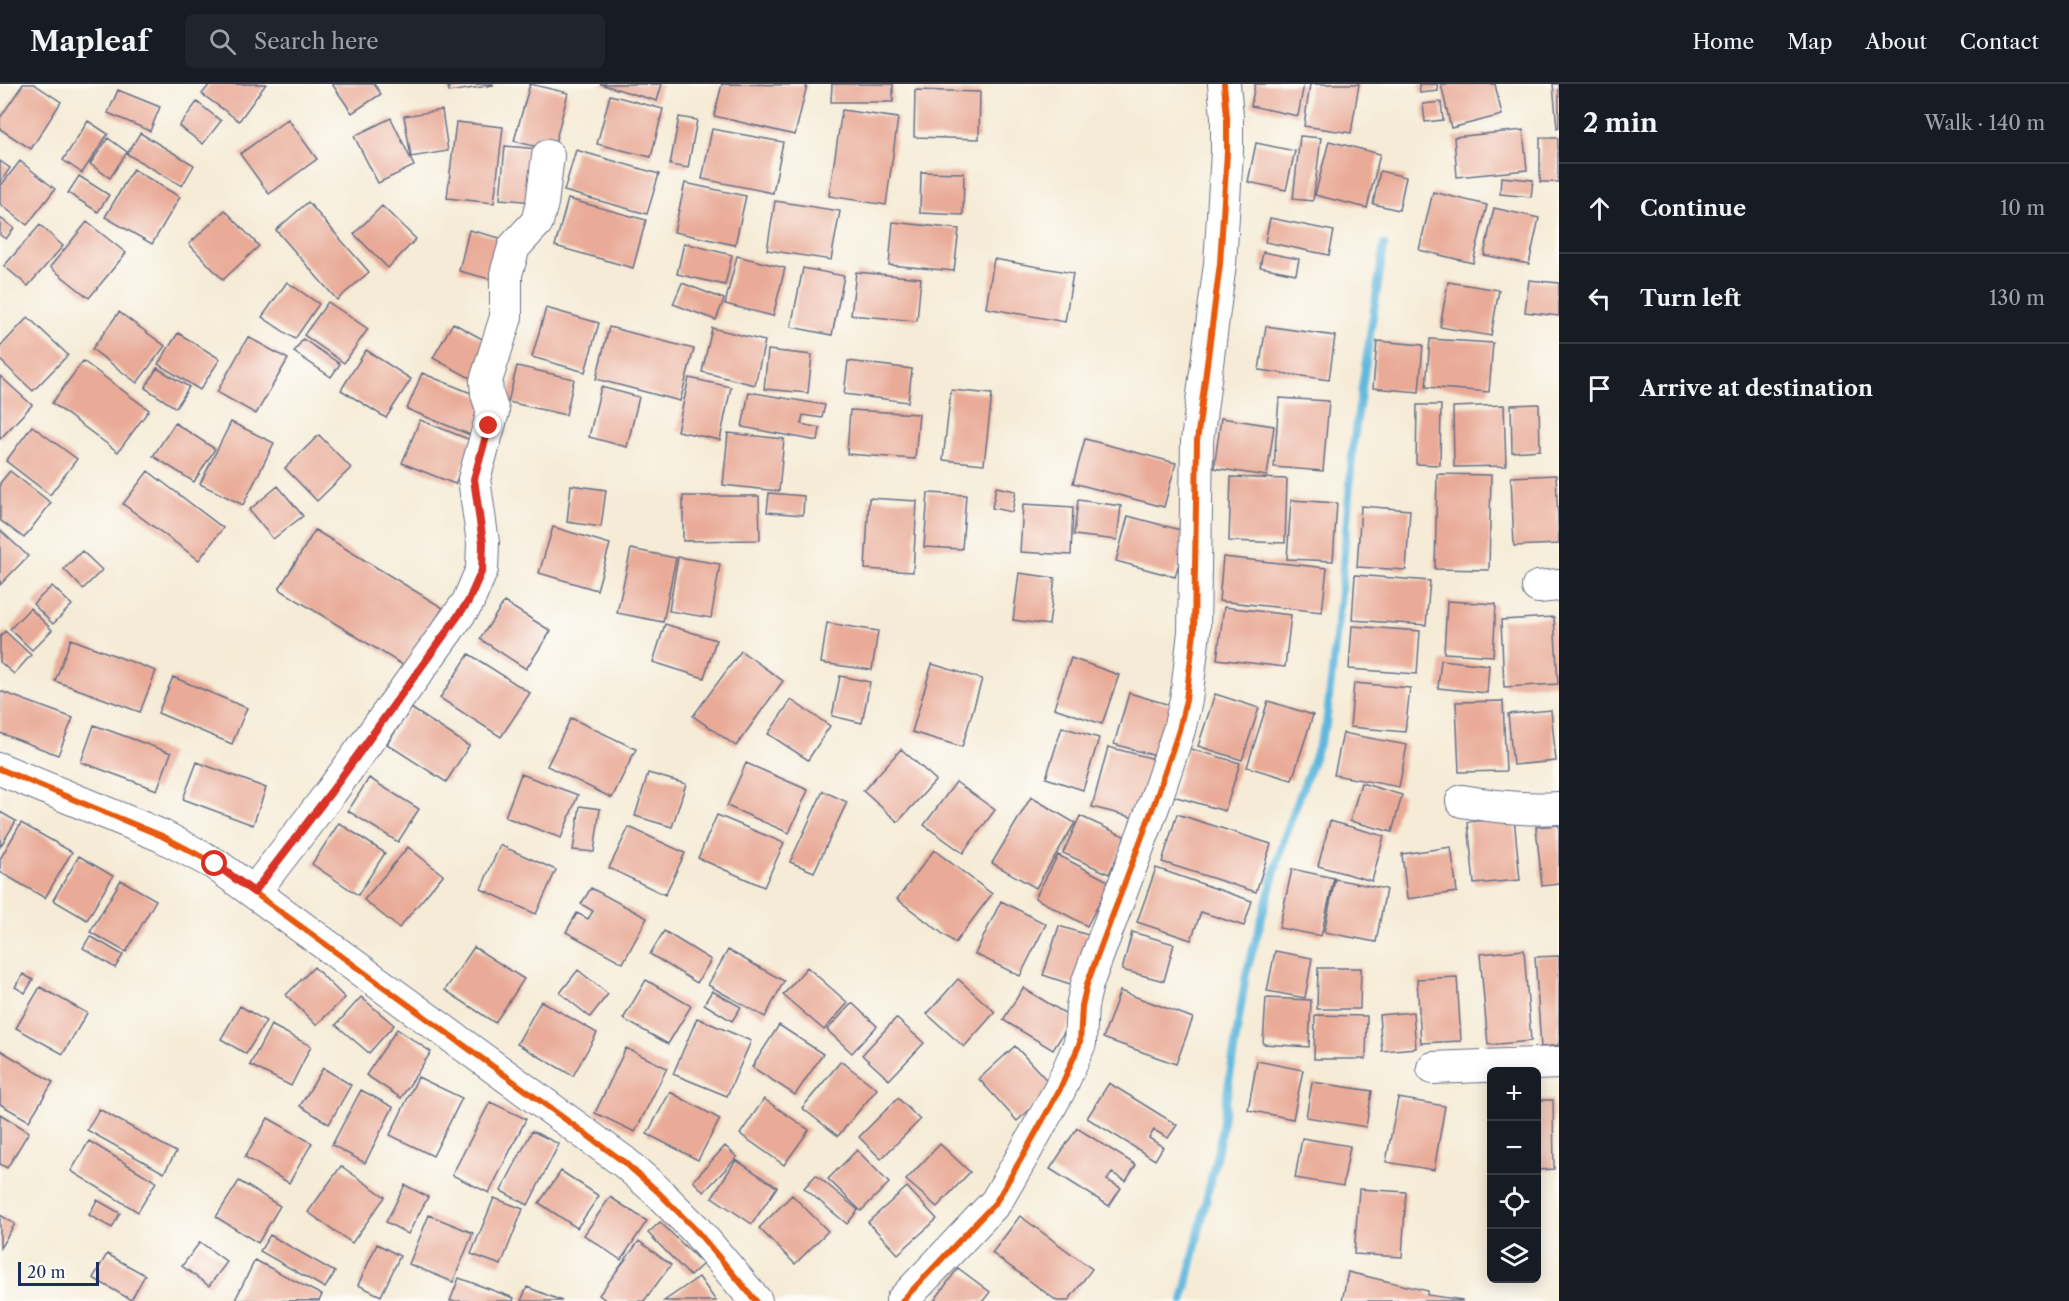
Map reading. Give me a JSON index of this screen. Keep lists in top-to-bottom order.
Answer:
{
  "scale_bar": "20 m",
  "page": {
    "header": "Mapleaf",
    "search": "Search here",
    "nav": [
      "Home",
      "Map",
      "About",
      "Contact"
    ],
    "heading": ["2 min", "Walk · 140 m"],
    "list": [
      ["Continue", "10 m"],
      ["Turn left", "130 m"],
      "Arrive at destination"
    ],
    "map_buttons": ["+", "−"],
    "scale": "20 m"
  }
}
